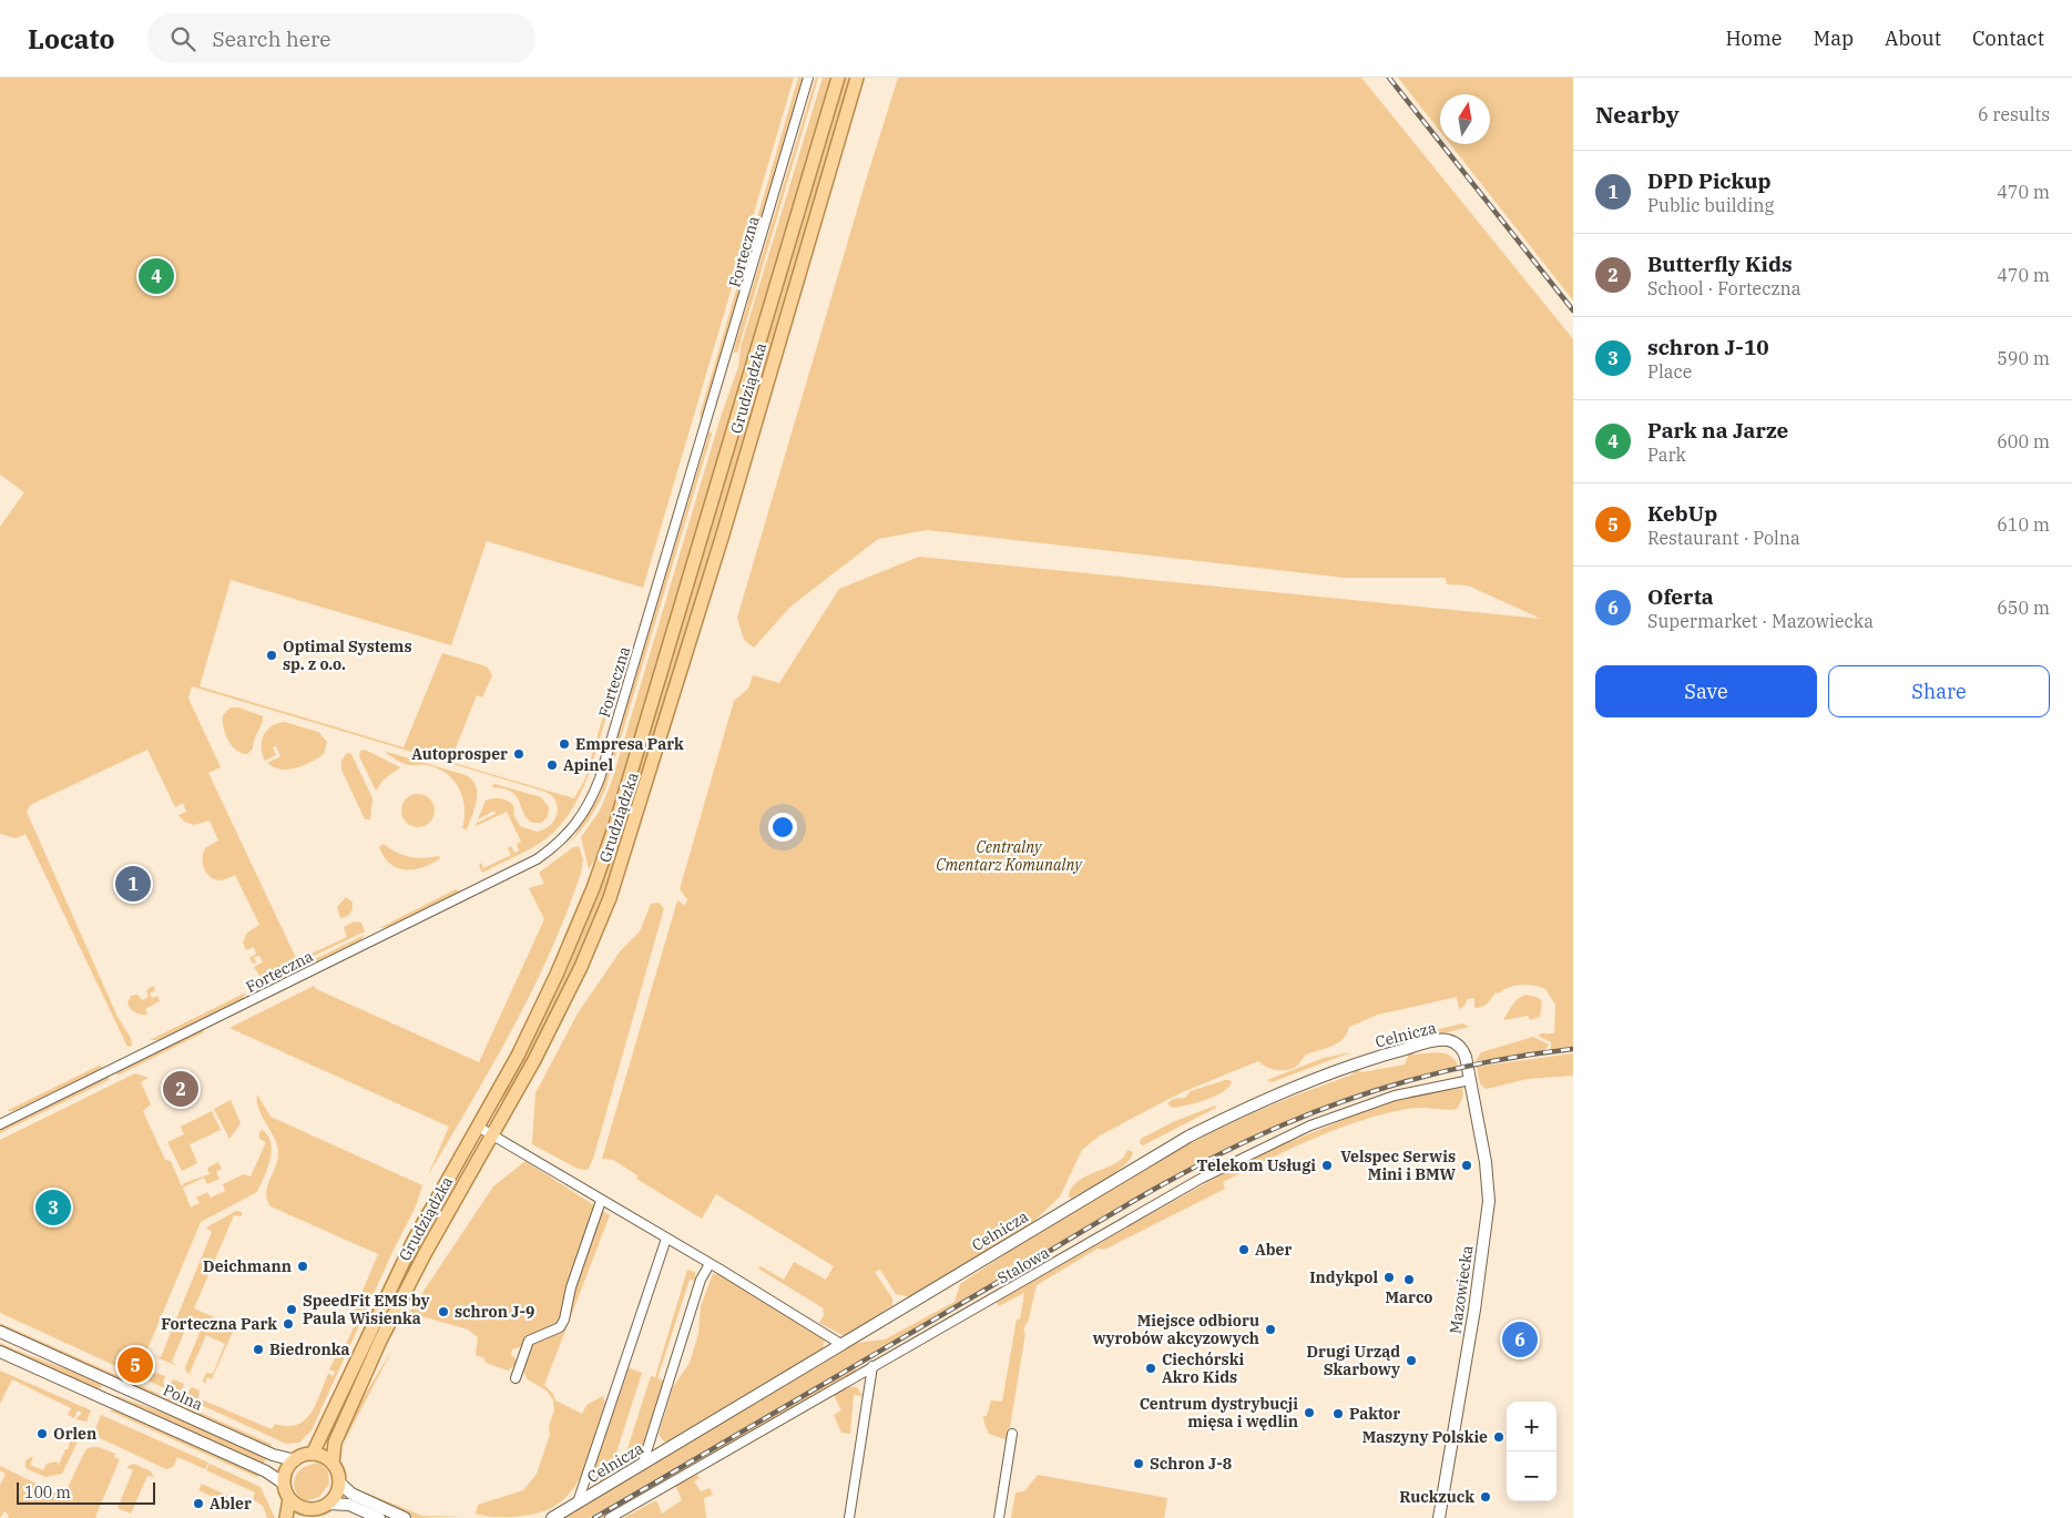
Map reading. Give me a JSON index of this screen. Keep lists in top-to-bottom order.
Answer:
{
  "streets": {
    "main road": ["Grudziądzka"],
    "street": [
      "Forteczna",
      "Celnicza",
      "Stalowa",
      "Mazowiecka",
      "Polna"
    ]
  },
  "crossings": [
    ["Grudziądzka", "Polna"],
    ["Celnicza", "Mazowiecka"],
    ["Stalowa", "Mazowiecka"]
  ],
  "parks": ["Centralny Cmentarz Komunalny"],
  "places": [
    "Optimal Systems sp. z o.o.",
    "Empresa Park",
    "Autoprosper",
    "Apinel",
    "Telekom Usługi",
    "Velspec Serwis Mini i BMW",
    "Aber",
    "Deichmann",
    "Indykpol",
    "Marco",
    "SpeedFit EMS by Paula Wisienka",
    "schron J-9",
    "Forteczna Park",
    "Miejsce odbioru wyrobów akcyzowych",
    "Biedronka",
    "Drugi Urząd Skarbowy",
    "Ciechórski Akro Kids",
    "Centrum dystrybucji mięsa i wędlin",
    "Paktor",
    "Orlen",
    "Maszyny Polskie",
    "Schron J-8",
    "Ruckzuck",
    "Abler"
  ],
  "scale_bar": "100 m",
  "north": "top",
  "page": {
    "header": "Locato",
    "search": "Search here",
    "nav": [
      "Home",
      "Map",
      "About",
      "Contact"
    ],
    "heading": ["Nearby", "6 results"],
    "list": [
      {
        "mark": "1",
        "name": "DPD Pickup",
        "note": "Public building",
        "value": "470 m"
      },
      {
        "mark": "2",
        "name": "Butterfly Kids",
        "note": "School · Forteczna",
        "value": "470 m"
      },
      {
        "mark": "3",
        "name": "schron J-10",
        "note": "Place",
        "value": "590 m"
      },
      {
        "mark": "4",
        "name": "Park na Jarze",
        "note": "Park",
        "value": "600 m"
      },
      {
        "mark": "5",
        "name": "KebUp",
        "note": "Restaurant · Polna",
        "value": "610 m"
      },
      {
        "mark": "6",
        "name": "Oferta",
        "note": "Supermarket · Mazowiecka",
        "value": "650 m"
      }
    ],
    "pins": [
      "4",
      "1",
      "2",
      "3",
      "6",
      "5"
    ],
    "buttons": ["Save", "Share"],
    "map_buttons": ["+", "−"],
    "scale": "100 m"
  }
}
